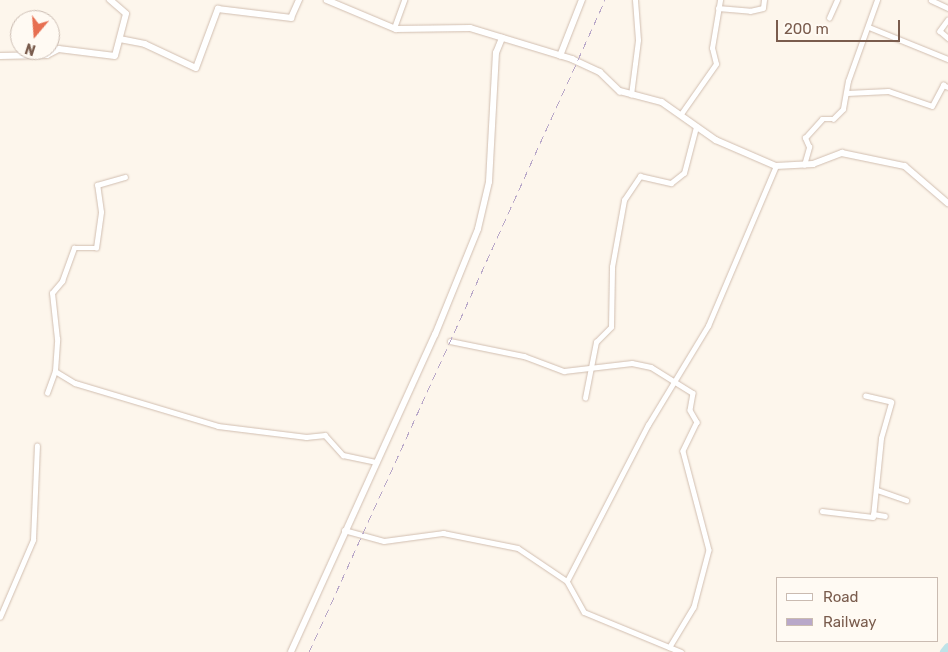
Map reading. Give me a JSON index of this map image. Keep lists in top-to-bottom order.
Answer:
{
  "legend": ["Road", "Railway"],
  "scale_bar": "200 m",
  "north": "bottom"
}
